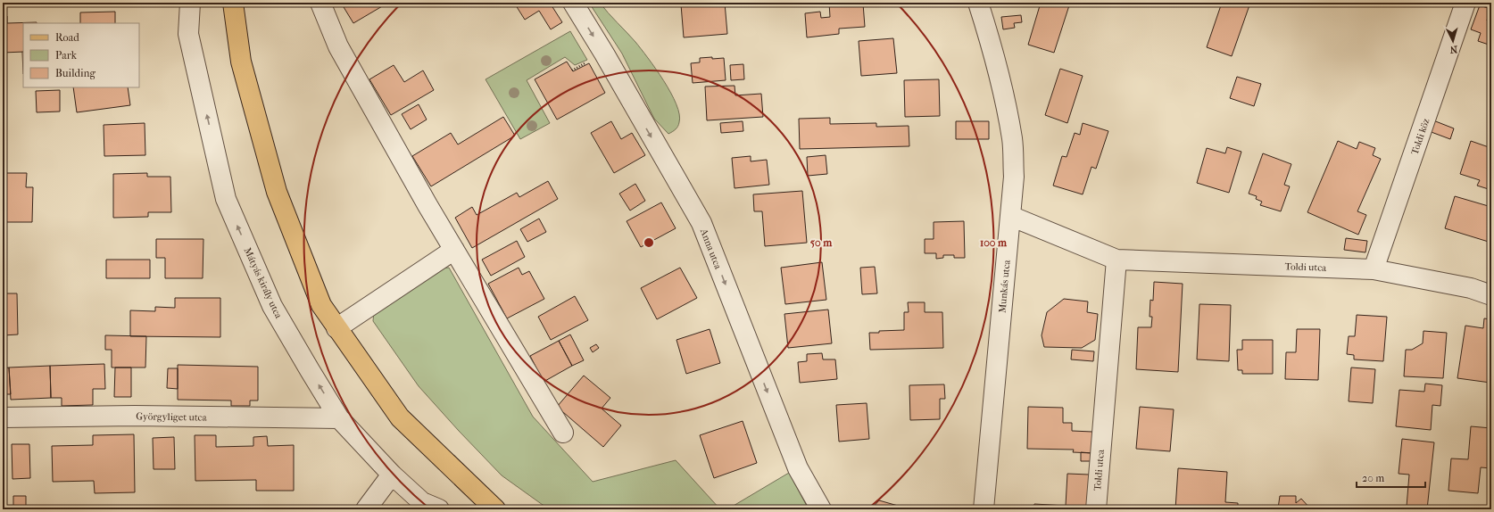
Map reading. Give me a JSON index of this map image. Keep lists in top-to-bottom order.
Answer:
{
  "streets": {
    "street": [
      "Toldi köz",
      "Anna utca",
      "Toldi utca",
      "Mátyás király utca",
      "Munkás utca",
      "Györgyliget utca"
    ]
  },
  "crossings": [
    ["Toldi köz", "Toldi utca"],
    ["Toldi utca", "Munkás utca"],
    ["Mátyás király utca", "Györgyliget utca"]
  ],
  "one_way": ["Anna utca"],
  "legend": ["Road", "Park", "Building"],
  "scale_bar": "20 m",
  "north": "bottom",
  "rings": ["50 m", "100 m"]
}
